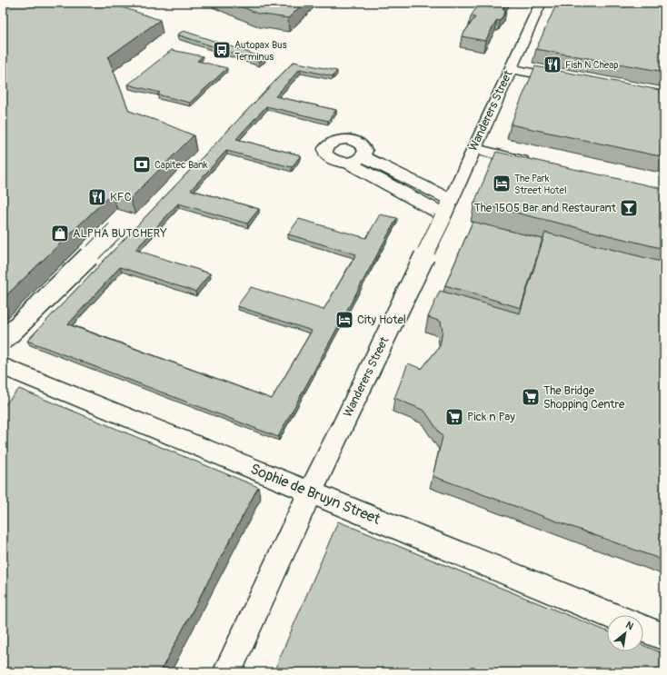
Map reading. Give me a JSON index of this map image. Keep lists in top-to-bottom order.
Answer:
{
  "streets": {
    "street": ["Wanderers Street", "Sophie de Bruyn Street"]
  },
  "crossings": [
    ["Wanderers Street", "Sophie de Bruyn Street"]
  ],
  "places": {
    "bus stop": ["Autopax Bus Terminus"],
    "restaurant": ["Fish N Cheap", "KFC"],
    "bank": ["Capitec Bank"],
    "hotel": ["The Park Street Hotel", "City Hotel"],
    "bar": ["The 1505 Bar and Restaurant"],
    "shop": ["ALPHA BUTCHERY"],
    "supermarket": ["The Bridge Shopping Centre", "Pick n Pay"]
  },
  "north": "top right"
}
